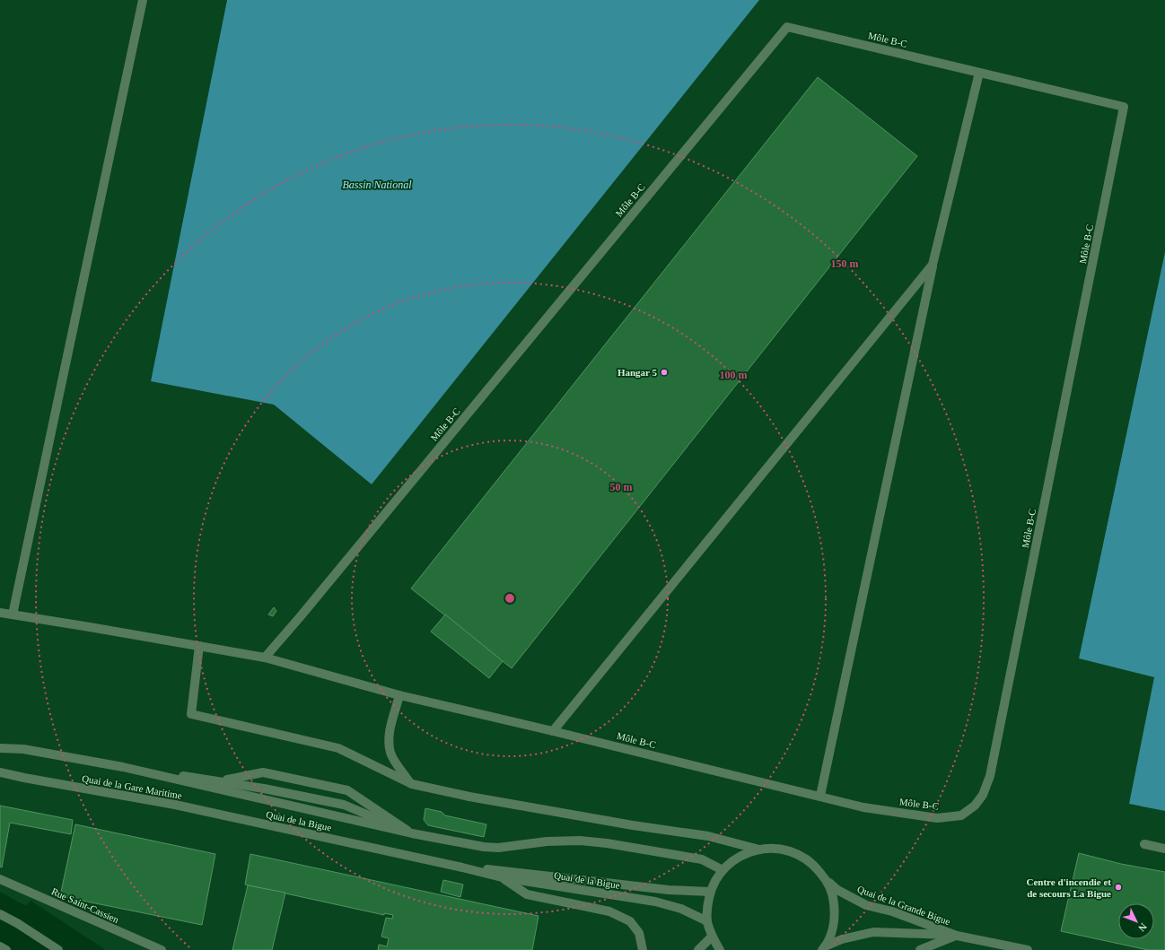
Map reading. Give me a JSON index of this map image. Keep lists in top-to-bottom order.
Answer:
{
  "streets": {
    "street": [
      "Môle B-C",
      "Quai de la Gare Maritime",
      "Quai de la Bigue",
      "Rue Saint-Cassien",
      "Quai de la Grande Bigue"
    ]
  },
  "crossings": [
    ["Quai de la Gare Maritime", "Quai de la Bigue"]
  ],
  "water": ["Bassin National"],
  "places": ["Hangar 5", "Centre d'incendie et de secours La Bigue"],
  "north": "bottom right",
  "rings": ["150 m", "100 m", "50 m"]
}
